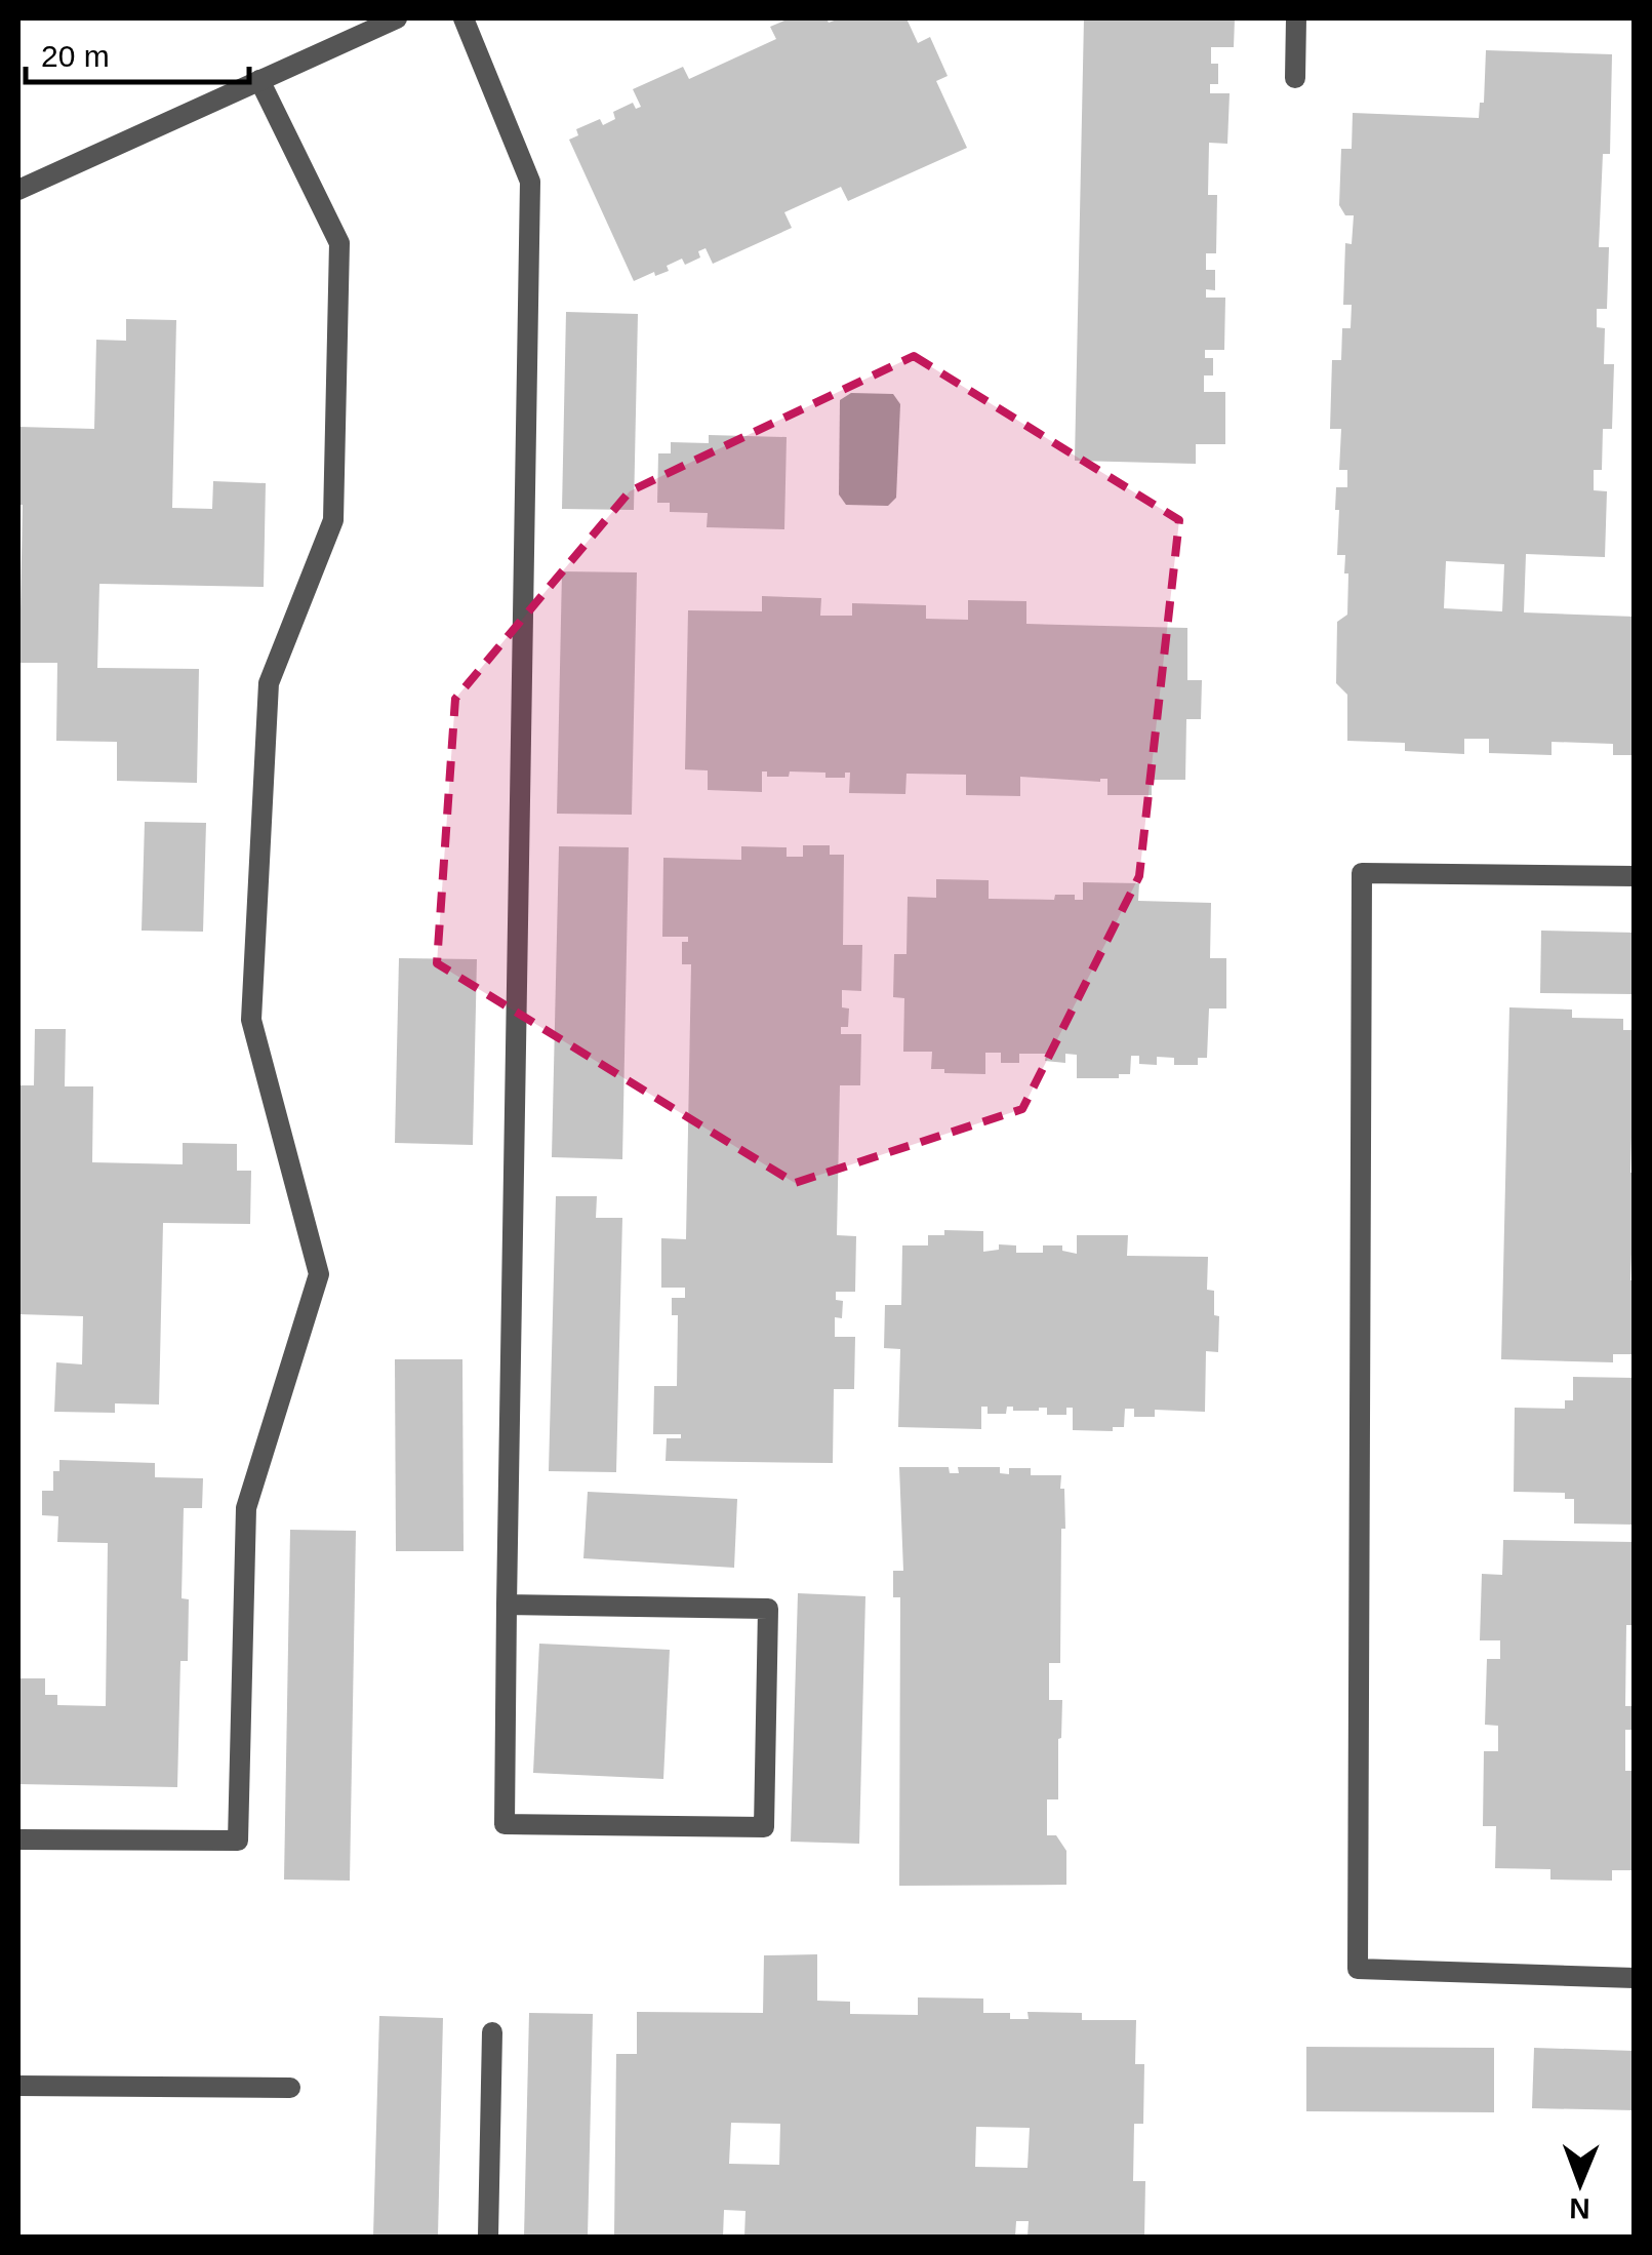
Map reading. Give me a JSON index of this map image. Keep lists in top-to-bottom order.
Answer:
{
  "scale_bar": "20 m",
  "north": "bottom"
}
